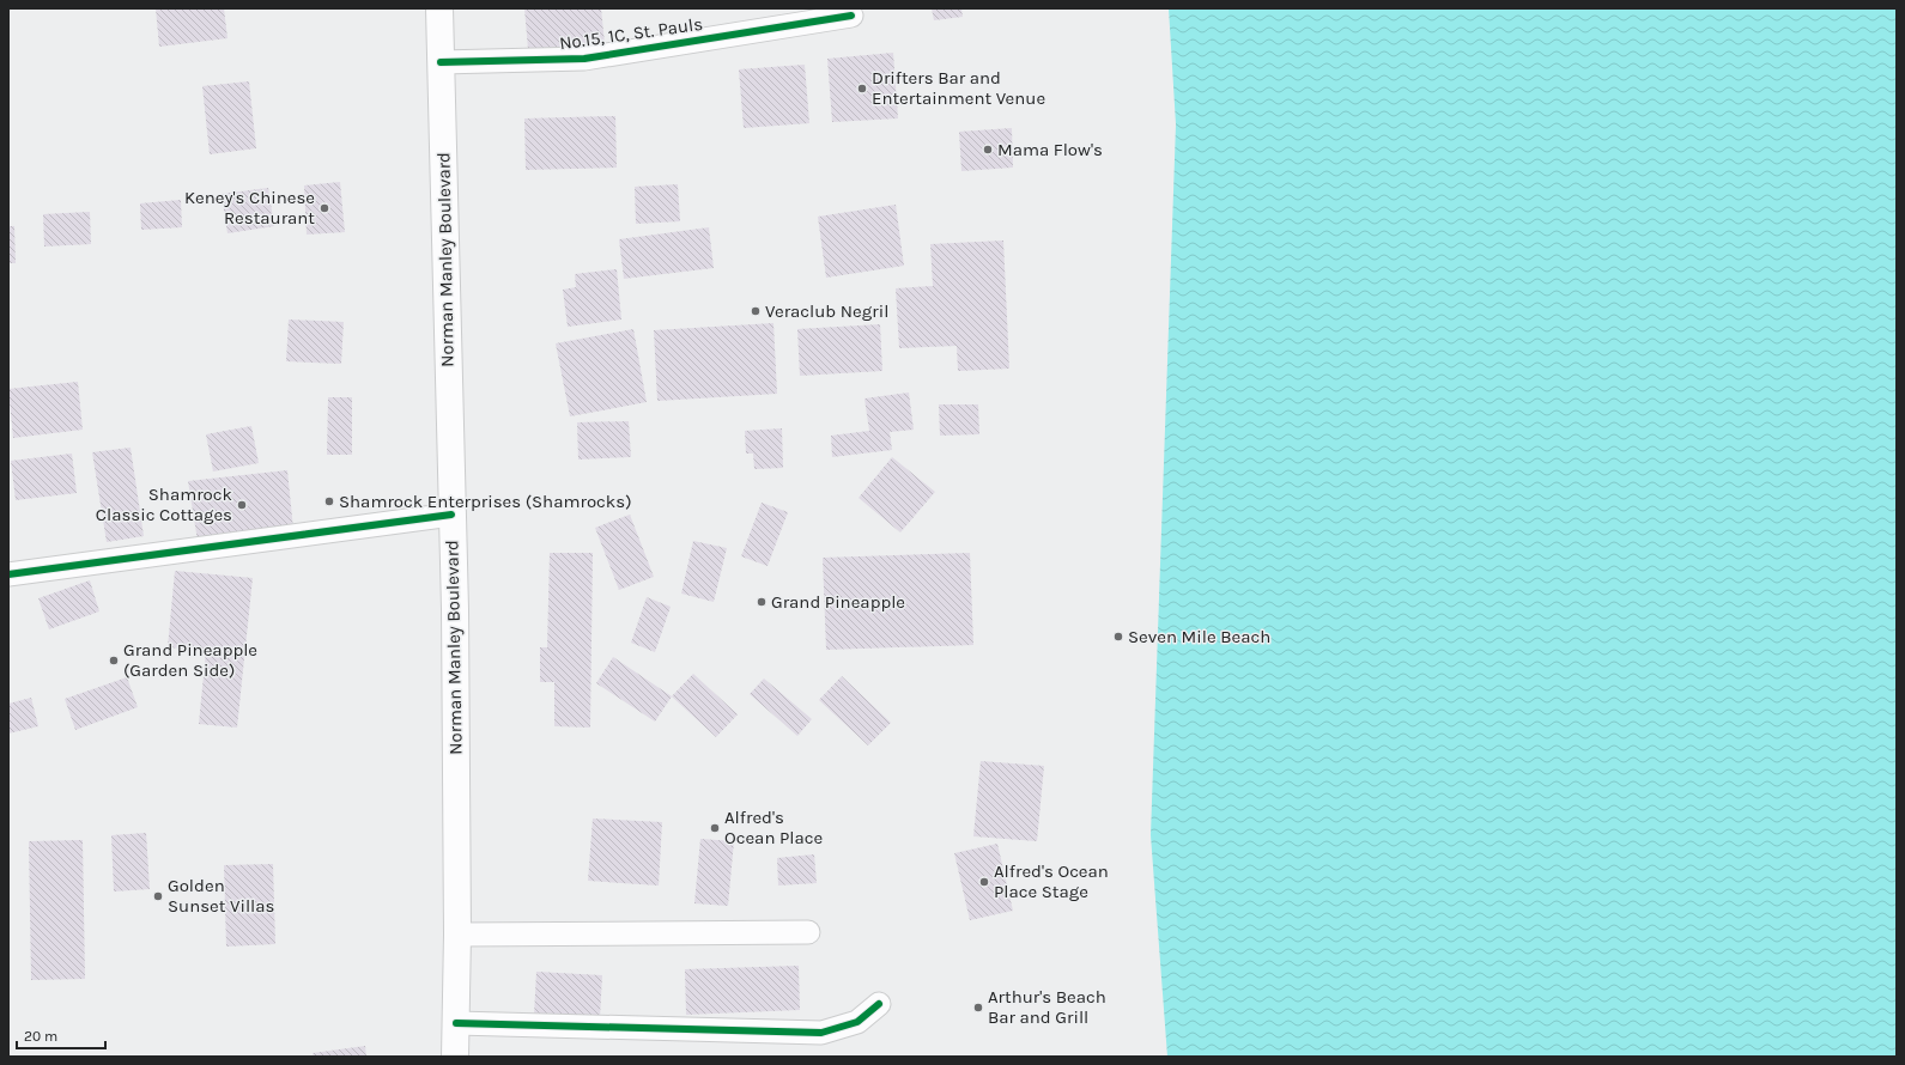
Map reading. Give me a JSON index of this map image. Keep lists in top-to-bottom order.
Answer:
{
  "streets": {
    "main road": ["Norman Manley Boulevard"],
    "street": ["No.15, 1C, St. Pauls"]
  },
  "crossings": [
    ["No.15, 1C, St. Pauls", "Norman Manley Boulevard"]
  ],
  "places": [
    "Drifters Bar and Entertainment Venue",
    "Mama Flow's",
    "Keney's Chinese Restaurant",
    "Veraclub Negril",
    "Shamrock Enterprises (Shamrocks)",
    "Shamrock Classic Cottages",
    "Grand Pineapple",
    "Seven Mile Beach",
    "Grand Pineapple (Garden Side)",
    "Alfred's Ocean Place",
    "Alfred's Ocean Place Stage",
    "Golden Sunset Villas",
    "Arthur's Beach Bar and Grill"
  ],
  "scale_bar": "20 m"
}
